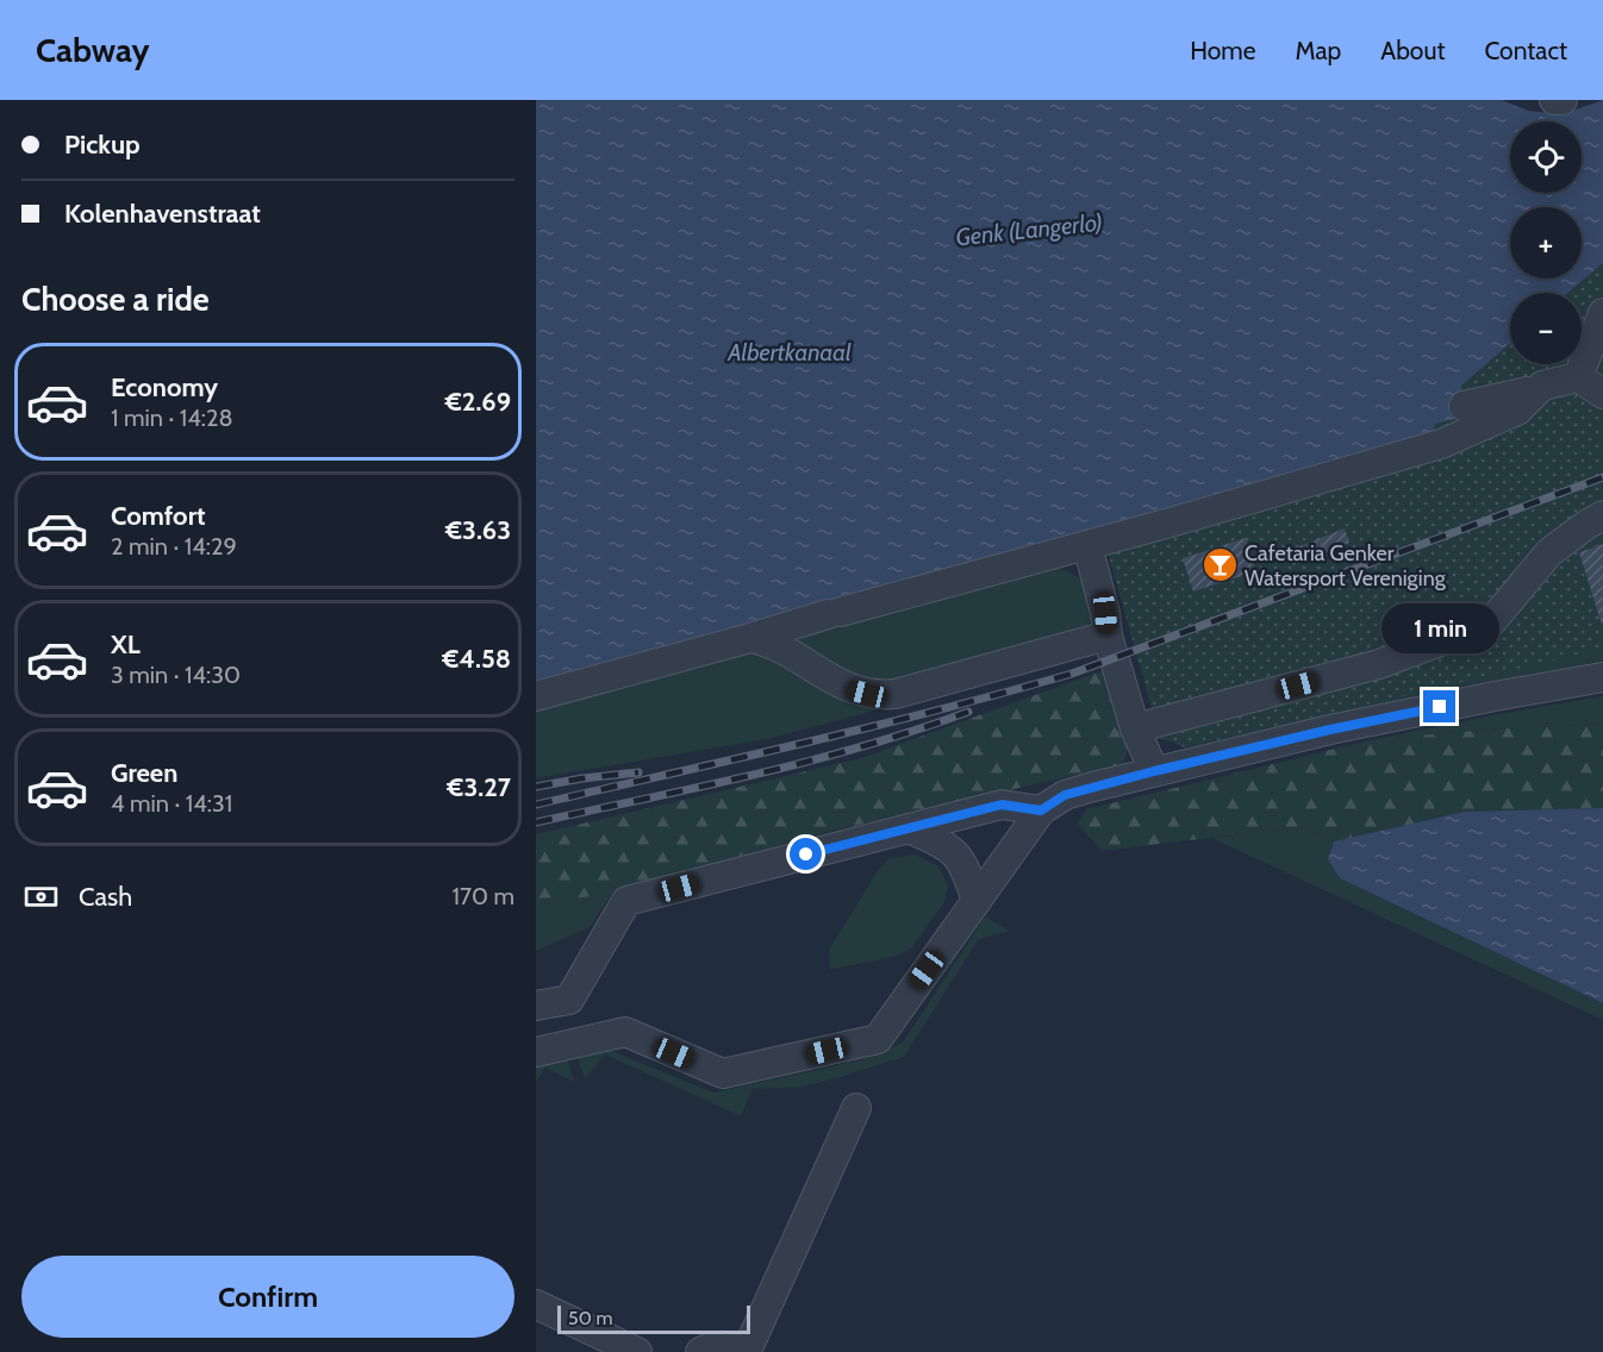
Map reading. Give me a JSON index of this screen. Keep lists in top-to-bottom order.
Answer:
{
  "water": ["Genk (Langerlo)", "Albertkanaal"],
  "places": {
    "bar": ["Cafetaria Genker Watersport Vereniging"]
  },
  "scale_bar": "50 m",
  "page": {
    "header": "Cabway",
    "nav": [
      "Home",
      "Map",
      "About",
      "Contact"
    ],
    "banner": ["Pickup", "Kolenhavenstraat"],
    "map_buttons": ["+", "−"],
    "heading": "Choose a ride",
    "list": [
      {
        "name": "Economy",
        "note": "1 min · 14:28",
        "value": "€2.69"
      },
      {
        "name": "Comfort",
        "note": "2 min · 14:29",
        "value": "€3.63"
      },
      {
        "name": "XL",
        "note": "3 min · 14:30",
        "value": "€4.58"
      },
      {
        "name": "Green",
        "note": "4 min · 14:31",
        "value": "€3.27"
      }
    ],
    "bubble": "1 min",
    "pay": ["Cash", "170 m"],
    "buttons": "Confirm",
    "scale": "50 m"
  }
}
